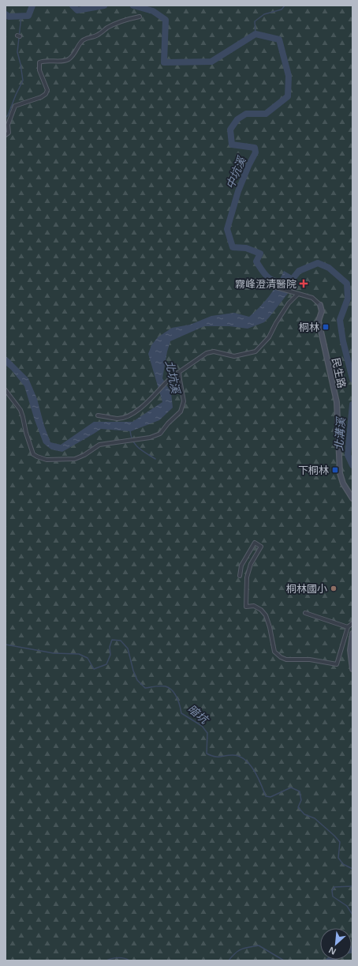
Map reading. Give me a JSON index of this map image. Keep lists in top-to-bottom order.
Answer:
{
  "streets": {
    "street": ["民生路"]
  },
  "water": [
    "中坑溪",
    "北坑溪",
    "北溝溪",
    "暗坑"
  ],
  "places": {
    "health": ["霧峰澄清醫院"],
    "transit": ["桐林", "下桐林"],
    "other": ["桐林國小"]
  },
  "north": "bottom left"
}
